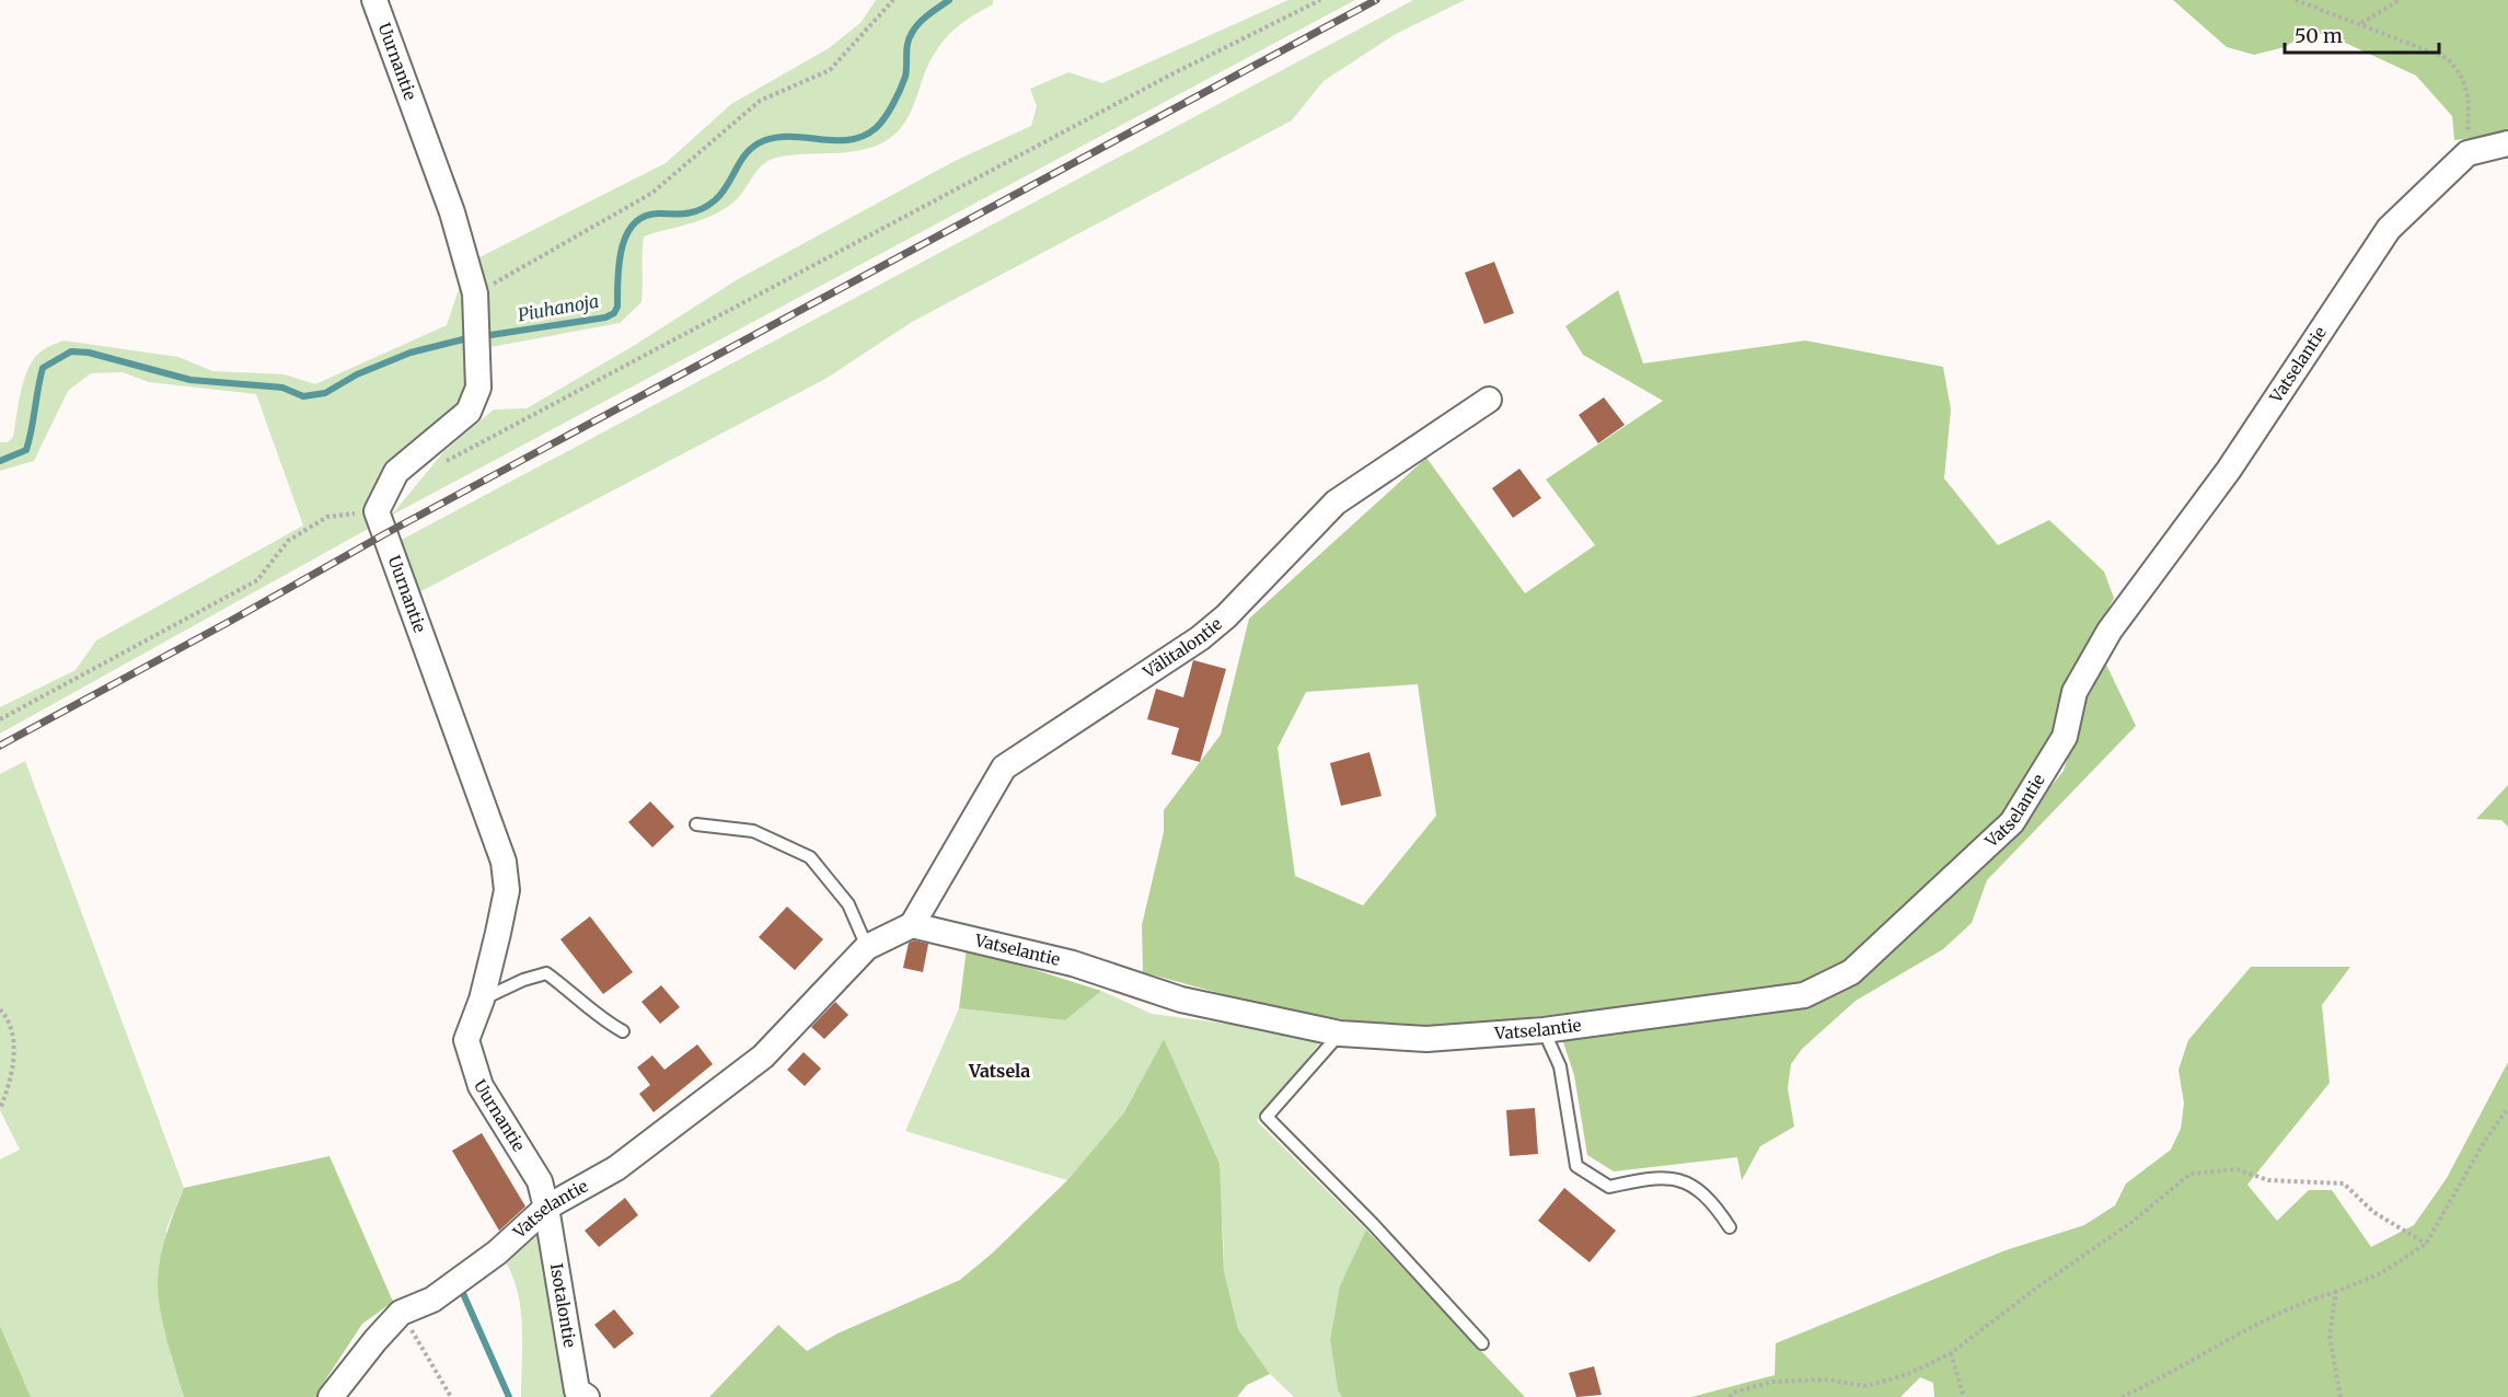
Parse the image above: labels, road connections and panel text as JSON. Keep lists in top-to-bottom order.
{
  "streets": {
    "street": [
      "Uurnantie",
      "Vatselantie",
      "Välitalontie",
      "Isotalontie"
    ]
  },
  "crossings": [
    ["Uurnantie", "Vatselantie"],
    ["Uurnantie", "Isotalontie"],
    ["Vatselantie", "Välitalontie"],
    ["Vatselantie", "Isotalontie"]
  ],
  "districts": ["Vatsela"],
  "water": ["Piuhanoja"],
  "scale_bar": "50 m"
}
